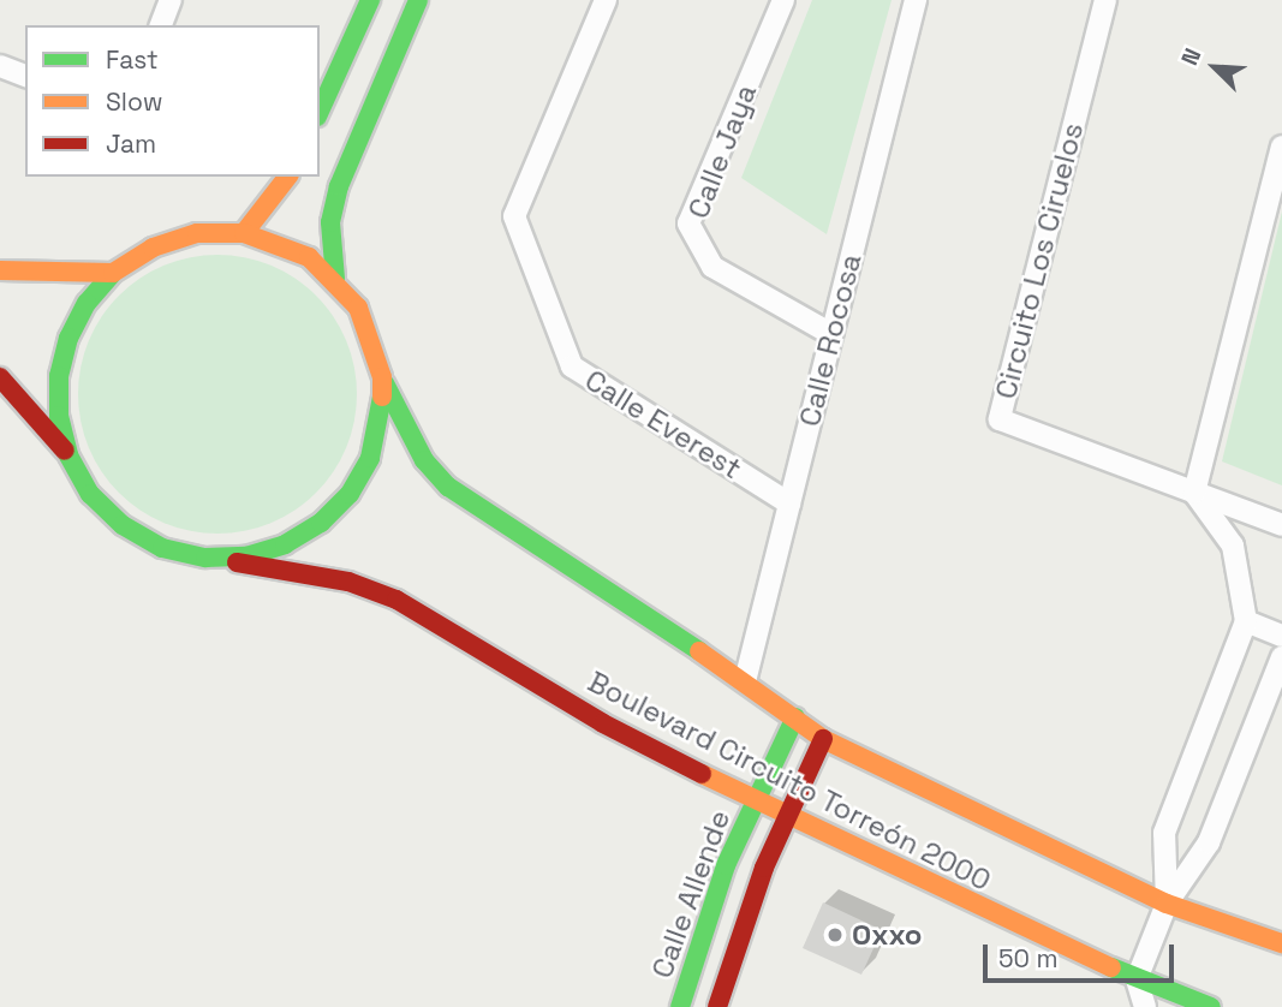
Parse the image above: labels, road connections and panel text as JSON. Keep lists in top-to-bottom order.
{
  "streets": {
    "main road": ["Boulevard Circuito Torreón 2000", "Calle Allende"],
    "street": [
      "Calle Jaya",
      "Circuito Los Ciruelos",
      "Calle Rocosa",
      "Calle Everest"
    ]
  },
  "crossings": [
    ["Calle Jaya", "Calle Rocosa"],
    ["Calle Rocosa", "Calle Everest"],
    ["Calle Rocosa", "Boulevard Circuito Torreón 2000"],
    ["Boulevard Circuito Torreón 2000", "Calle Allende"]
  ],
  "places": ["Oxxo"],
  "legend": ["Fast", "Slow", "Jam"],
  "scale_bar": "50 m",
  "north": "top left"
}
